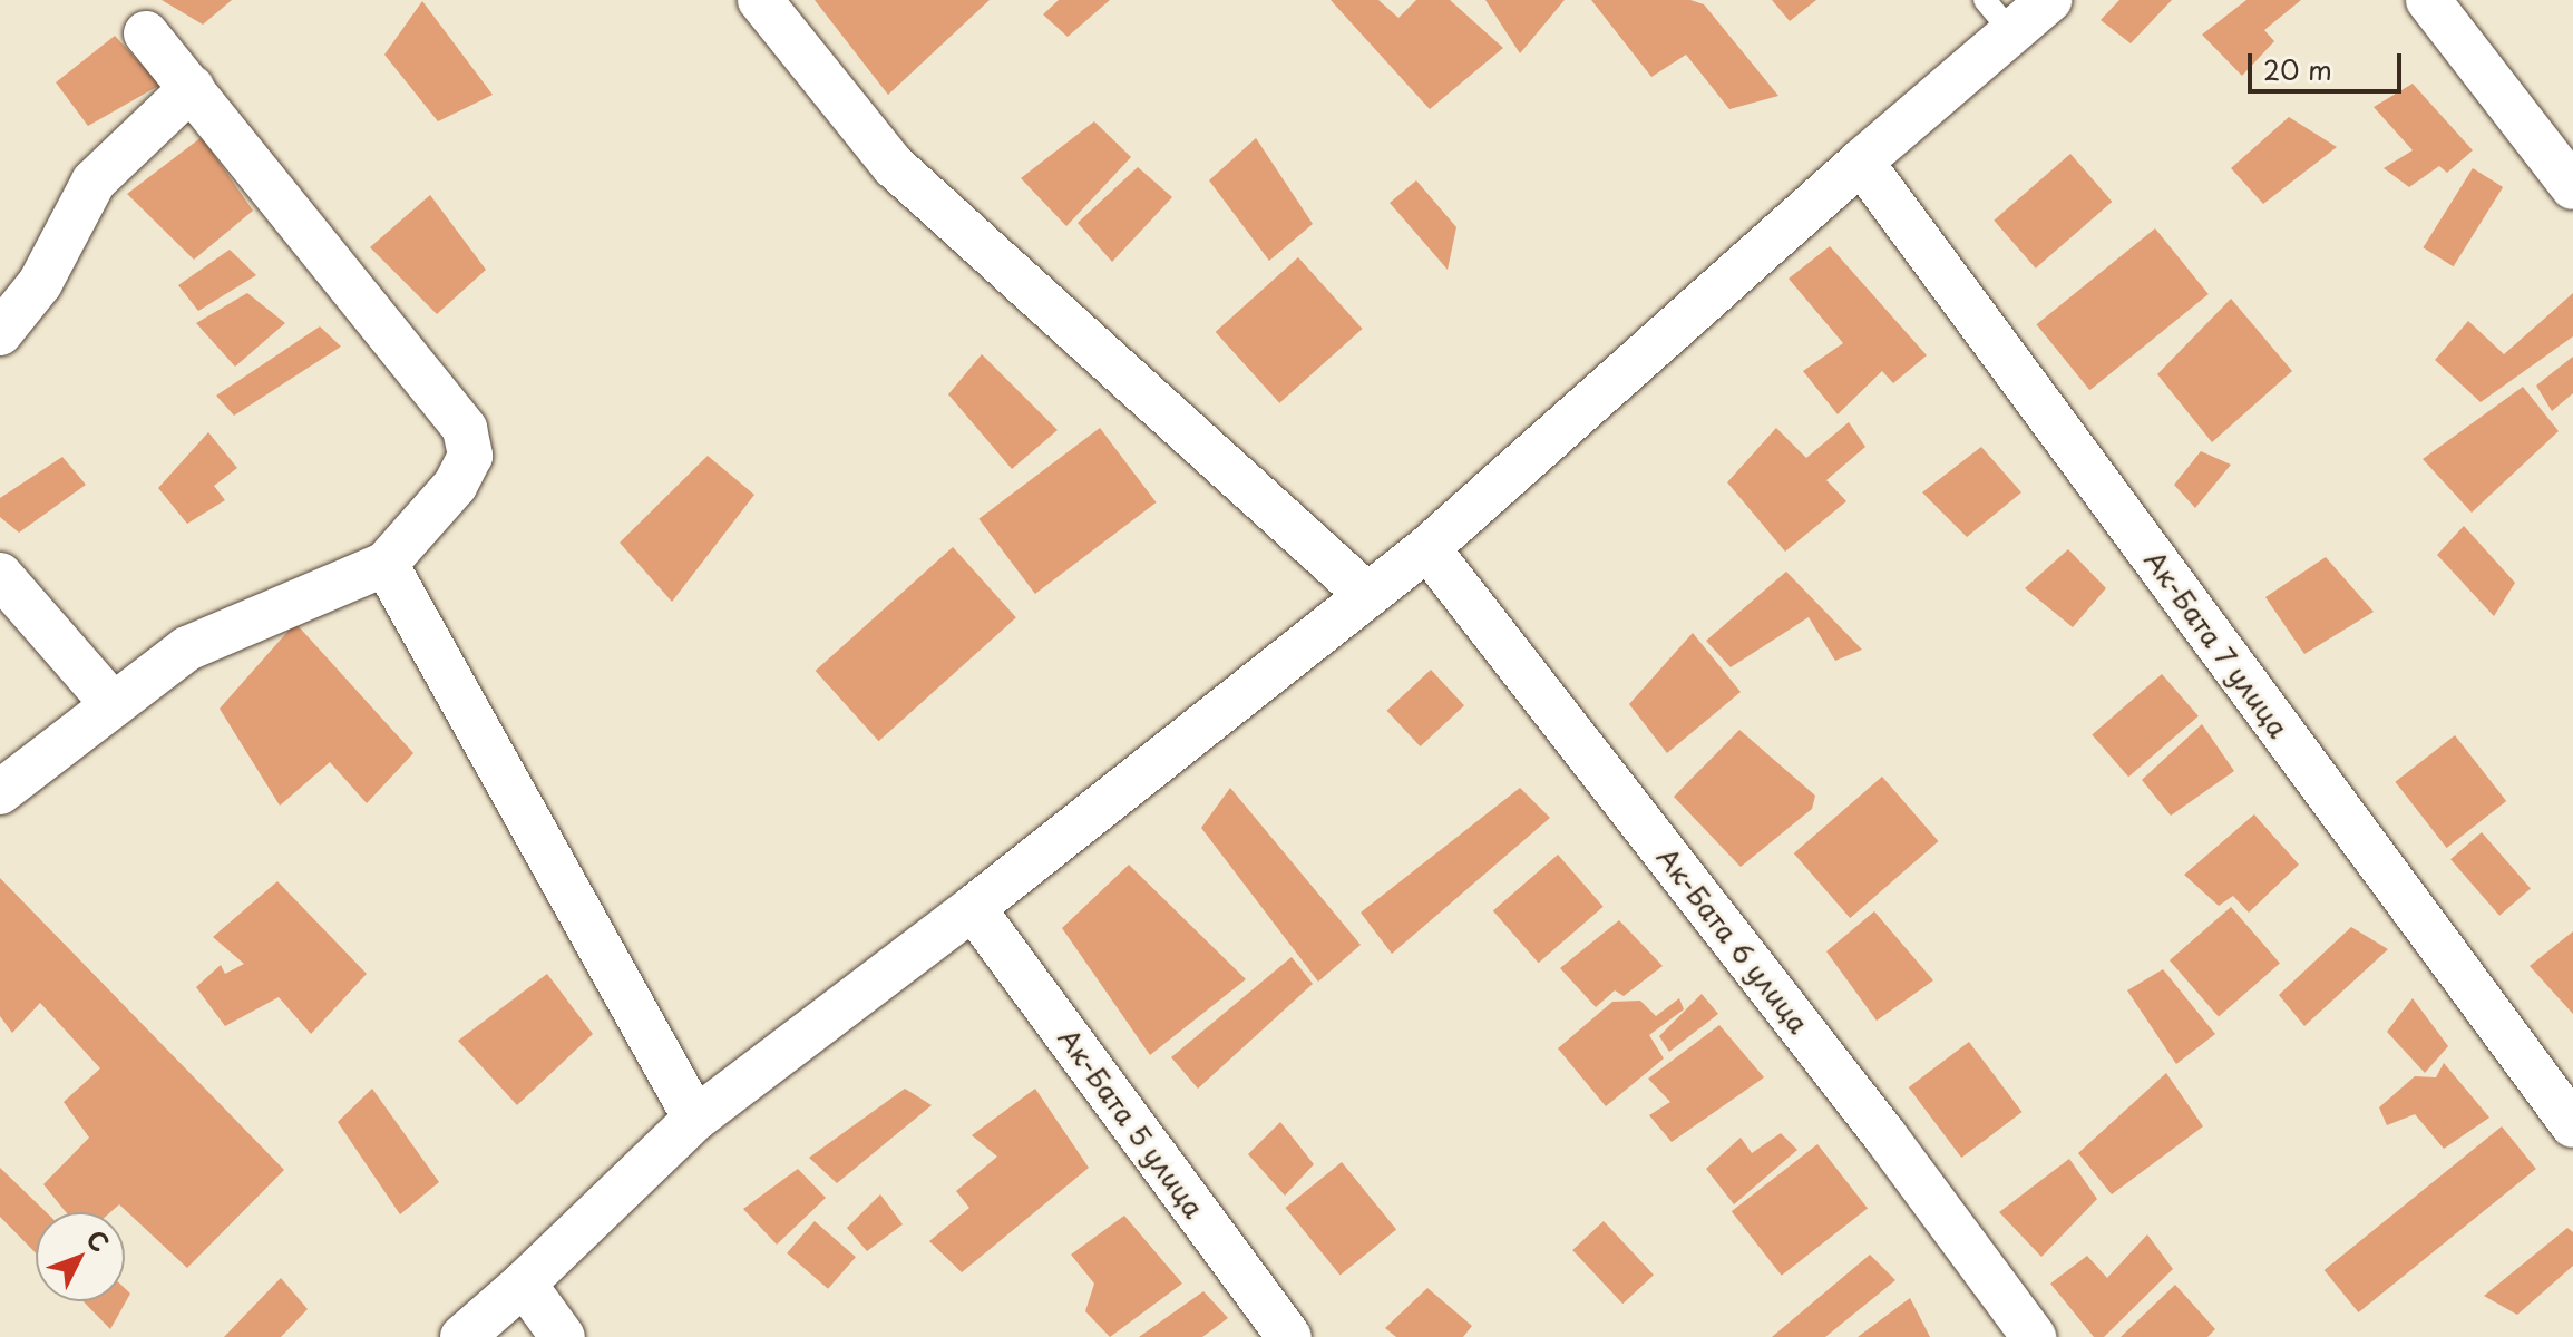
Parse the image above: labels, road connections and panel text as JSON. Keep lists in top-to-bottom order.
{
  "streets": {
    "street": ["Ак-Бата 7 улица", "Ак-Бата 6 улица", "Ак-Бата 5 улица"]
  },
  "scale_bar": "20 m",
  "north": "top right"
}
